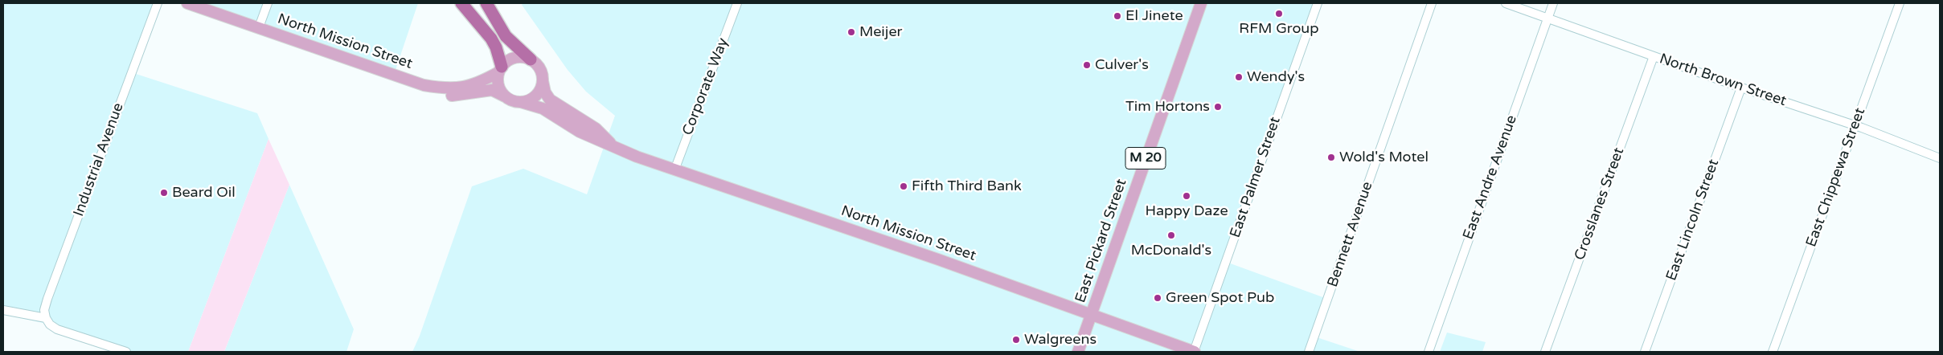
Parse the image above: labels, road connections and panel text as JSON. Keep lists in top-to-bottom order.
{
  "streets": {
    "main road": ["North Mission Street", "M 20", "East Pickard Street"],
    "street": [
      "North Brown Street",
      "Corporate Way",
      "Industrial Avenue",
      "East Palmer Street",
      "East Andre Avenue",
      "East Chippewa Street",
      "Crosslanes Street",
      "East Lincoln Street",
      "Bennett Avenue"
    ]
  },
  "crossings": [
    ["North Mission Street", "Corporate Way"],
    ["North Mission Street", "East Palmer Street"],
    ["North Mission Street", "East Pickard Street"],
    ["North Brown Street", "East Andre Avenue"],
    ["North Brown Street", "East Chippewa Street"],
    ["North Brown Street", "Crosslanes Street"],
    ["North Brown Street", "East Lincoln Street"]
  ],
  "places": [
    "RFM Group",
    "El Jinete",
    "Meijer",
    "Culver's",
    "Wendy's",
    "Tim Hortons",
    "Wold's Motel",
    "Fifth Third Bank",
    "Beard Oil",
    "Happy Daze",
    "McDonald's",
    "Green Spot Pub",
    "Walgreens"
  ]
}
